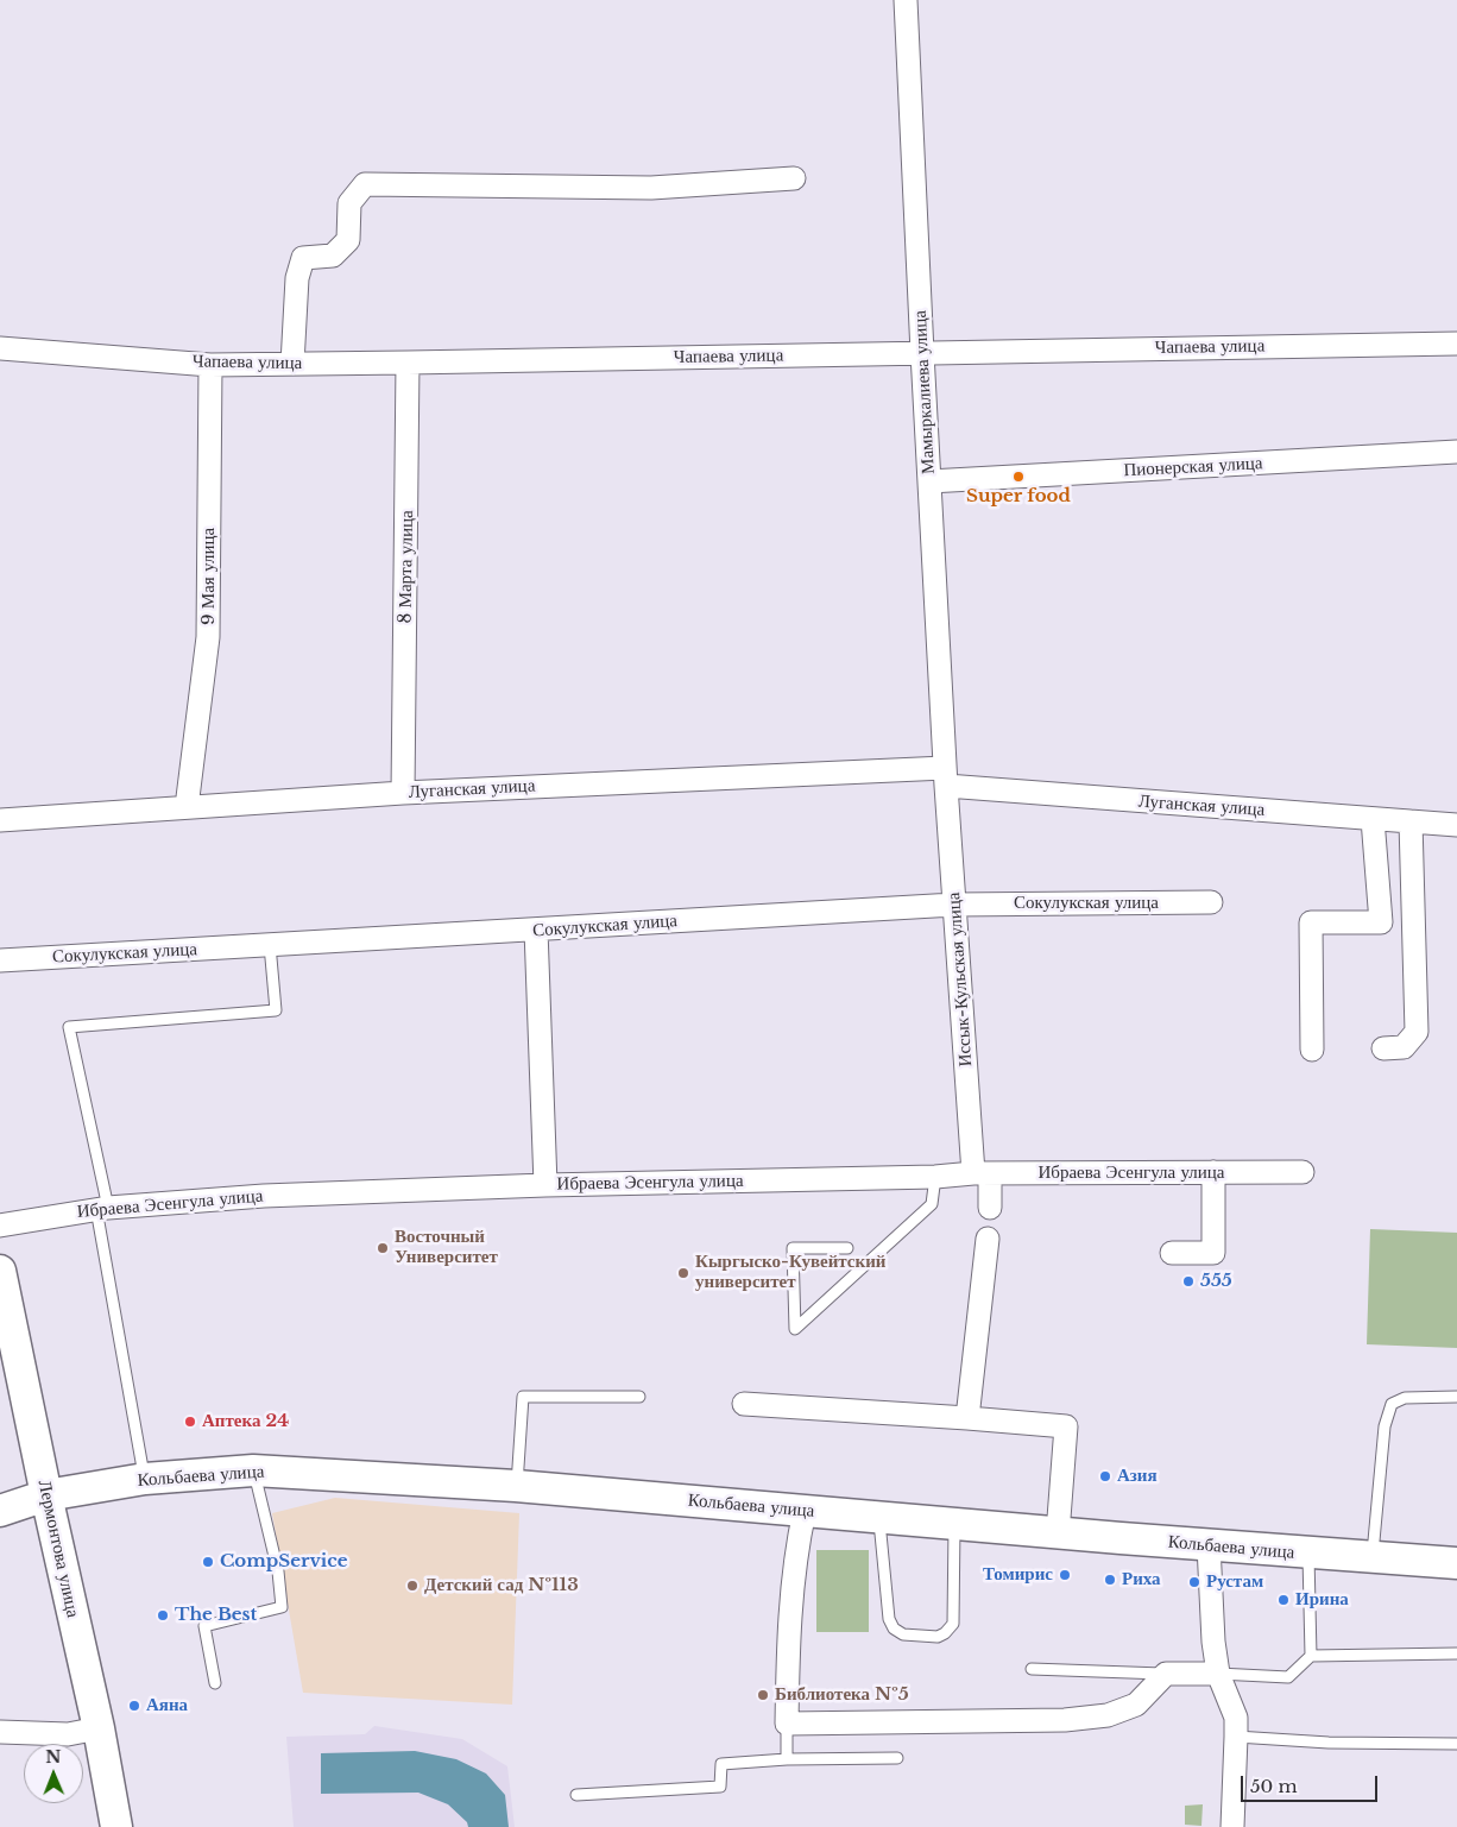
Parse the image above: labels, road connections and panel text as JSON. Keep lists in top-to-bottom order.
{
  "streets": {
    "main road": ["Кольбаева улица", "Лермонтова улица"],
    "street": [
      "Чапаева улица",
      "Мамыркалиева улица",
      "Пионерская улица",
      "8 Марта улица",
      "9 Мая улица",
      "Луганская улица",
      "Сокулукская улица",
      "Иссык-Кульская улица",
      "Ибраева Эсенгула улица"
    ]
  },
  "crossings": [
    ["Чапаева улица", "Мамыркалиева улица"],
    ["Чапаева улица", "8 Марта улица"],
    ["Чапаева улица", "9 Мая улица"],
    ["Мамыркалиева улица", "Пионерская улица"],
    ["Мамыркалиева улица", "Луганская улица"],
    ["Мамыркалиева улица", "Иссык-Кульская улица"],
    ["8 Марта улица", "Луганская улица"],
    ["9 Мая улица", "Луганская улица"],
    ["Луганская улица", "Иссык-Кульская улица"],
    ["Сокулукская улица", "Иссык-Кульская улица"],
    ["Иссык-Кульская улица", "Ибраева Эсенгула улица"],
    ["Кольбаева улица", "Лермонтова улица"]
  ],
  "places": [
    "Super food",
    "Восточный Университет",
    "Кыргыско-Кувейтский университет",
    "555",
    "Аптека 24",
    "Азия",
    "CompService",
    "Томирис",
    "Риха",
    "Рустам",
    "Детский сад №113",
    "Ирина",
    "The Best",
    "Библиотека №5",
    "Аяна"
  ],
  "scale_bar": "50 m",
  "north": "top"
}
